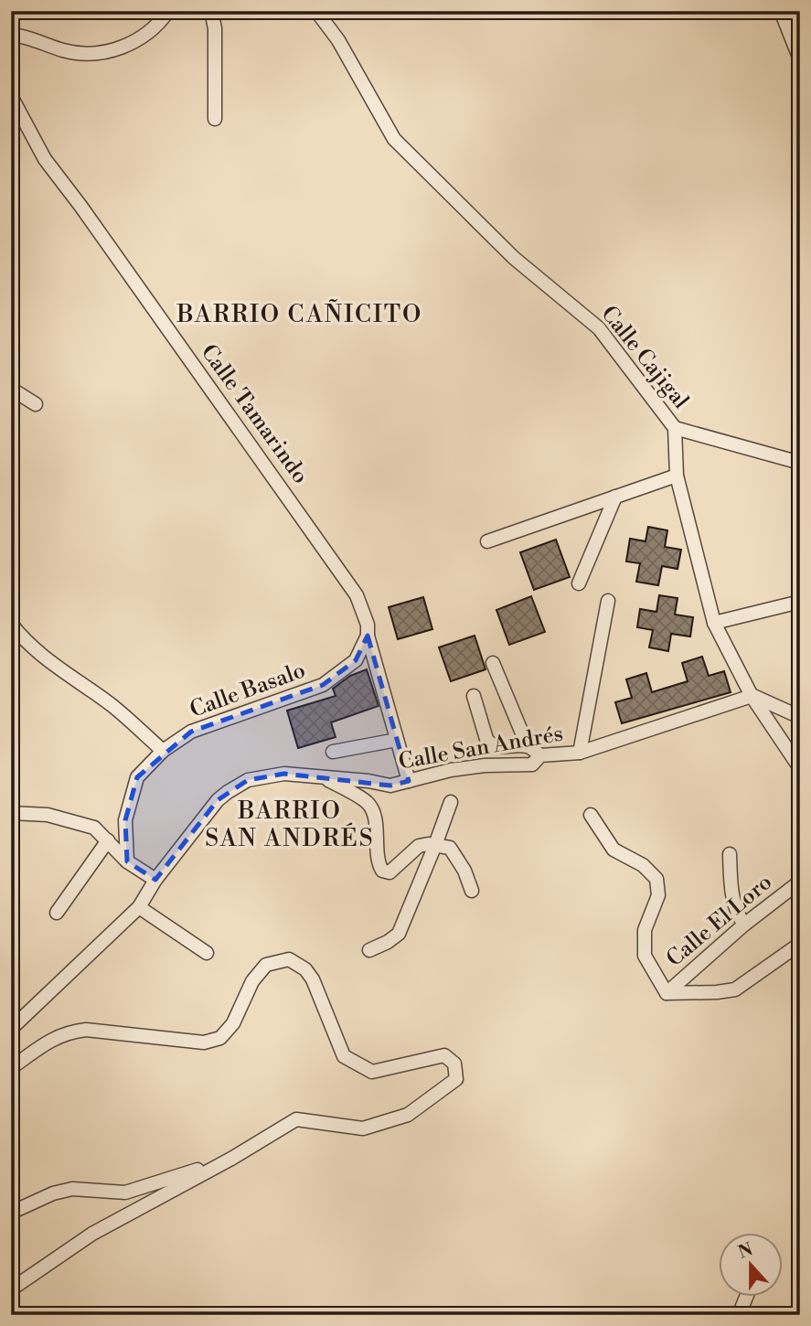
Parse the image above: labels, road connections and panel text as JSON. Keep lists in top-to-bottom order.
{
  "streets": {
    "street": [
      "Calle Cajigal",
      "Calle Tamarindo",
      "Calle Basalo",
      "Calle San Andrés",
      "Calle El Loro"
    ]
  },
  "crossings": [
    ["Calle Cajigal", "Calle San Andrés"],
    ["Calle Tamarindo", "Calle Basalo"],
    ["Calle Tamarindo", "Calle San Andrés"]
  ],
  "districts": ["BARRIO CAÑICITO", "BARRIO SAN ANDRÉS"],
  "north": "top"
}
